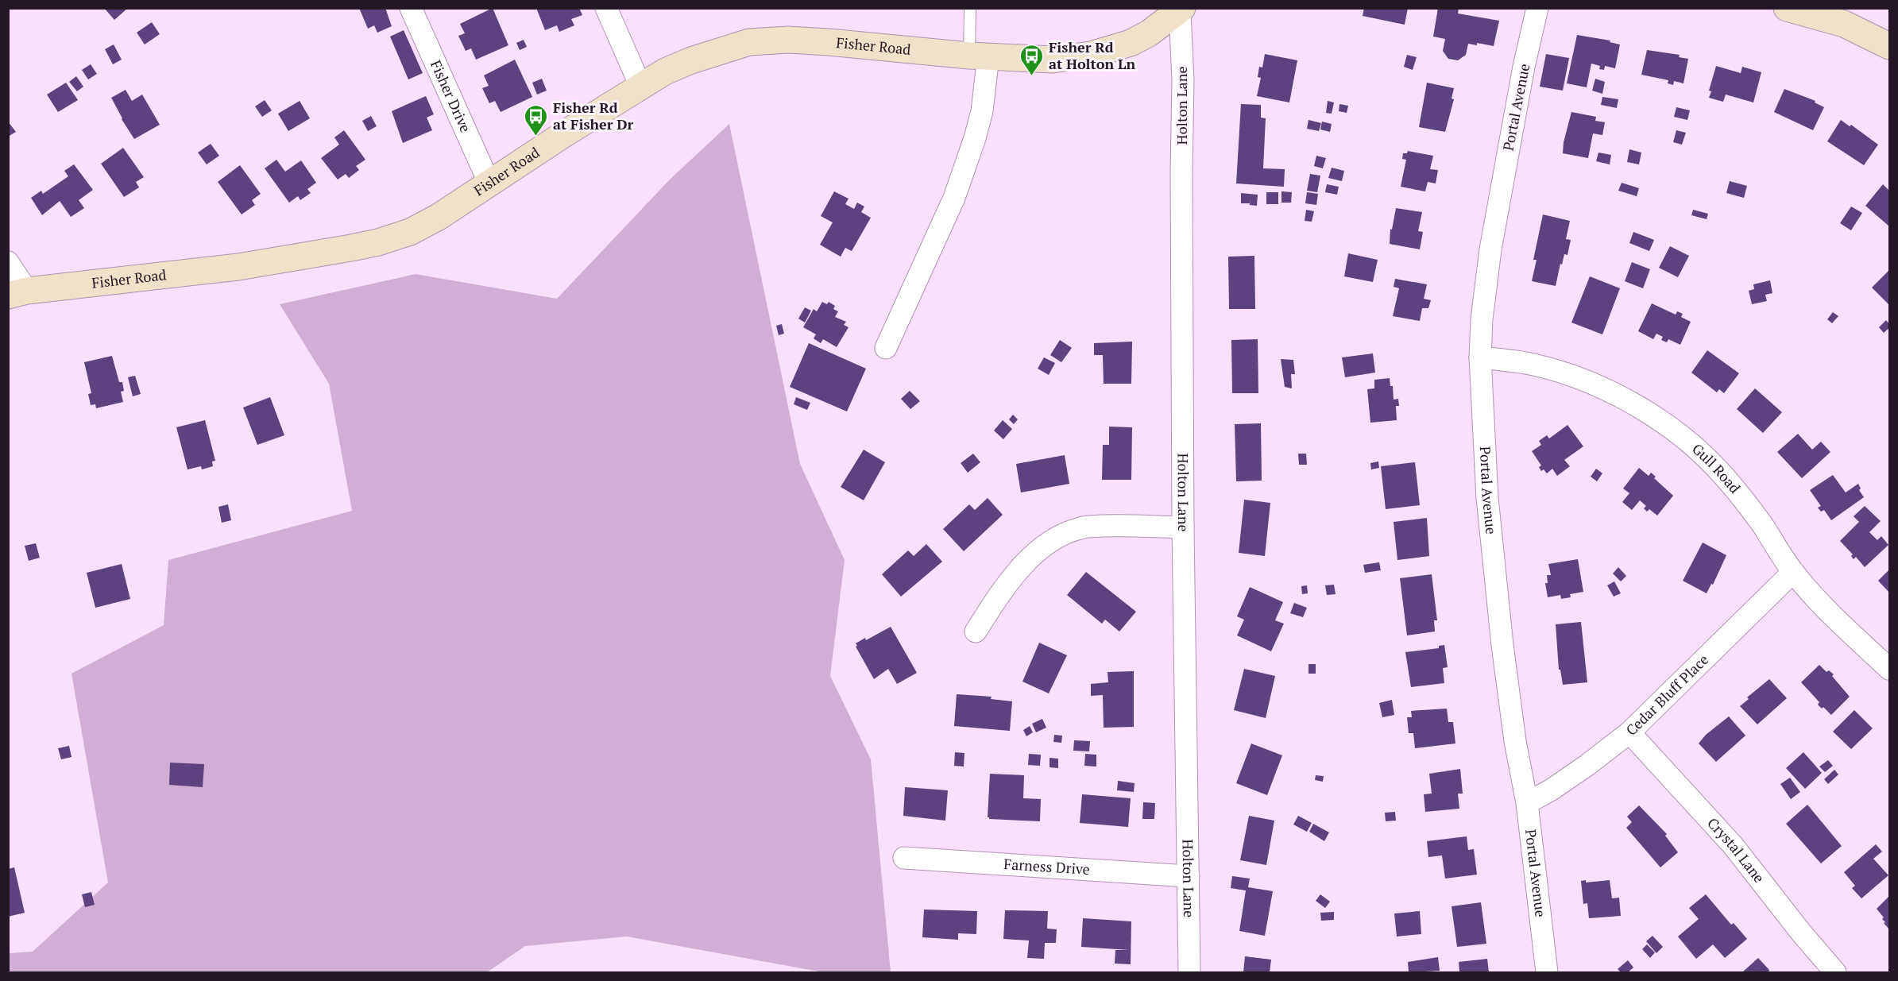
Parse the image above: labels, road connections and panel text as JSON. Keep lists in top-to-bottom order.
{
  "streets": {
    "street": [
      "Fisher Road",
      "Fisher Drive",
      "Holton Lane",
      "Portal Avenue",
      "Gull Road",
      "Cedar Bluff Place",
      "Crystal Lane",
      "Farness Drive"
    ]
  },
  "crossings": [
    ["Fisher Road", "Fisher Drive"],
    ["Fisher Road", "Holton Lane"],
    ["Holton Lane", "Farness Drive"],
    ["Portal Avenue", "Gull Road"],
    ["Portal Avenue", "Cedar Bluff Place"],
    ["Gull Road", "Cedar Bluff Place"],
    ["Cedar Bluff Place", "Crystal Lane"]
  ],
  "places": {
    "bus stop": ["Fisher Rd at Holton Ln", "Fisher Rd at Fisher Dr"]
  }
}
